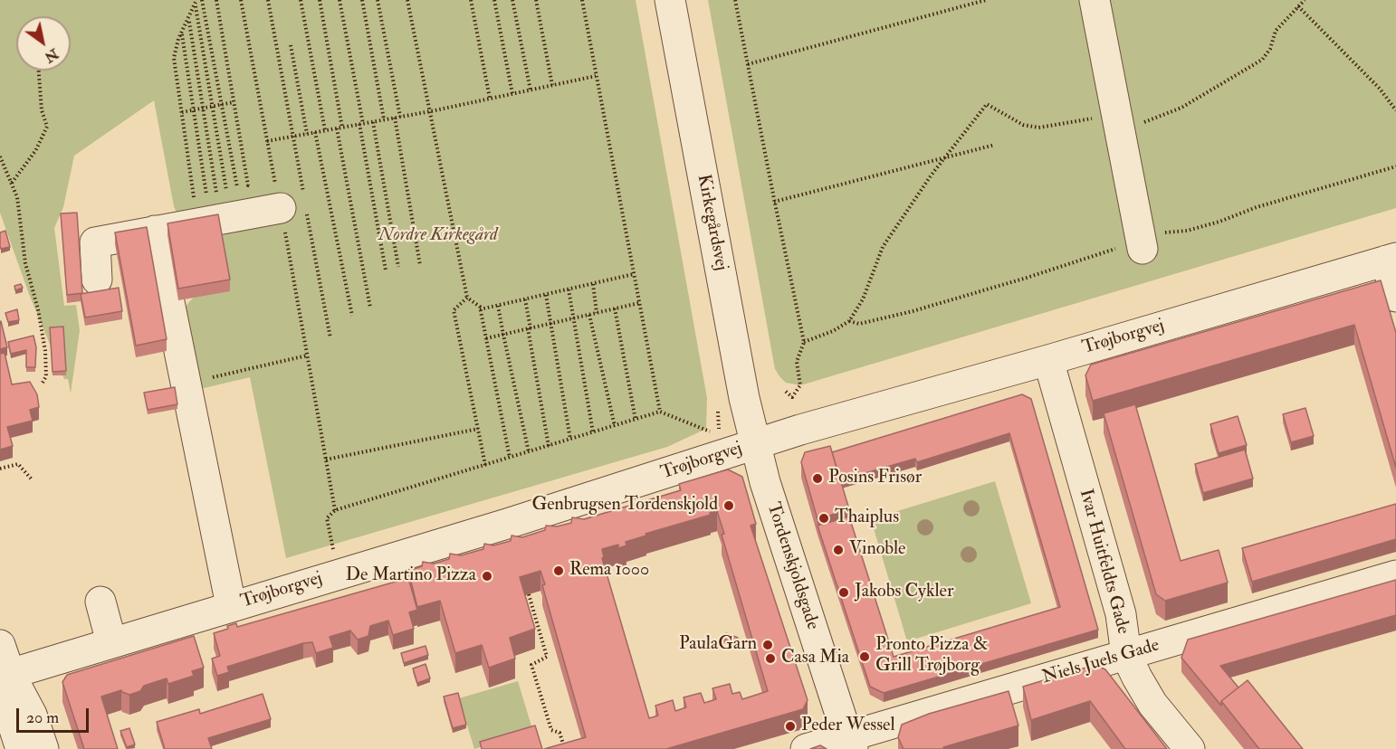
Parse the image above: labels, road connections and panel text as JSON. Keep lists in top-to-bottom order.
{
  "streets": {
    "street": [
      "Kirkegårdsvej",
      "Trøjborgvej",
      "Ivar Huitfeldts Gade",
      "Tordenskjoldsgade",
      "Niels Juels Gade"
    ]
  },
  "crossings": [
    ["Kirkegårdsvej", "Trøjborgvej"],
    ["Kirkegårdsvej", "Tordenskjoldsgade"],
    ["Trøjborgvej", "Ivar Huitfeldts Gade"],
    ["Trøjborgvej", "Tordenskjoldsgade"],
    ["Ivar Huitfeldts Gade", "Niels Juels Gade"],
    ["Tordenskjoldsgade", "Niels Juels Gade"]
  ],
  "parks": ["Nordre Kirkegård"],
  "places": [
    "Posins Frisør",
    "Genbrugsen Tordenskjold",
    "Thaiplus",
    "Vinoble",
    "Rema 1000",
    "De Martino Pizza",
    "Jakobs Cykler",
    "PaulaGarn",
    "Pronto Pizza & Grill Trøjborg",
    "Casa Mia",
    "Peder Wessel"
  ],
  "scale_bar": "20 m",
  "north": "bottom right"
}
